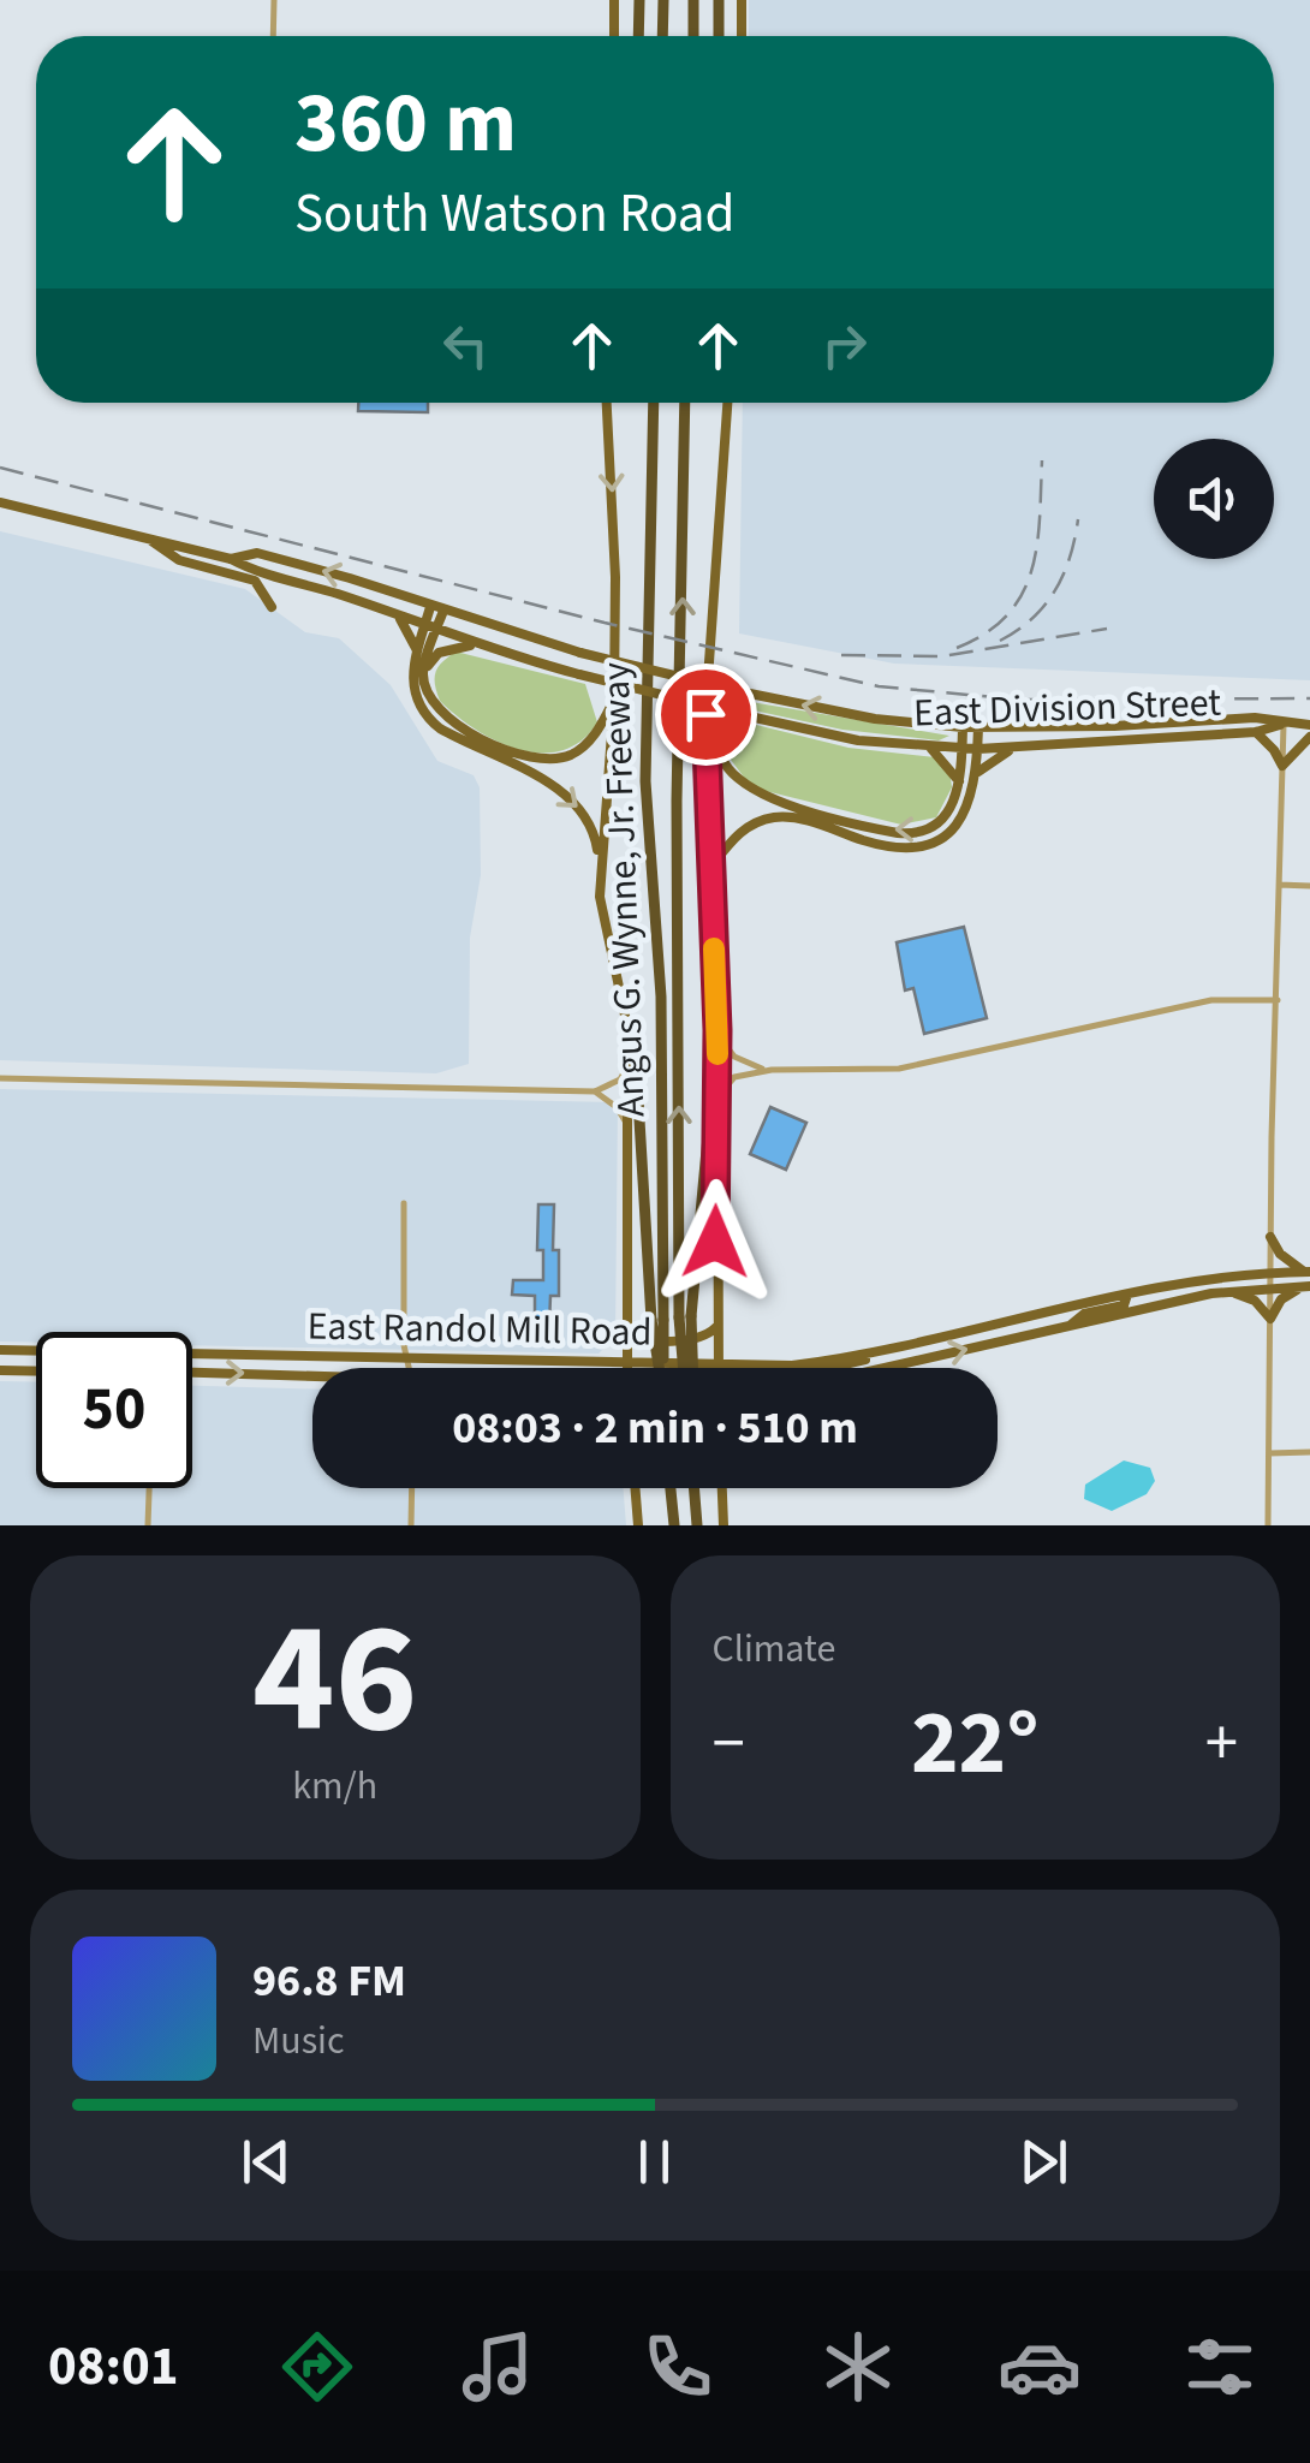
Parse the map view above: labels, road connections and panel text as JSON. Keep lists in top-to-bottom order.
{
  "streets": {
    "highway": ["Angus G. Wynne, Jr. Freeway"],
    "main road": ["East Division Street", "East Randol Mill Road"]
  },
  "page": {
    "turn": ["360 m", "South Watson Road"],
    "limit": "50",
    "trip": "08:03 · 2 min · 510 m",
    "tile": [
      ["46", "km/h"],
      "Climate"
    ],
    "heat": ["−", "22°", "+"],
    "song": ["96.8 FM", "Music"],
    "tabs": "08:01"
  }
}
